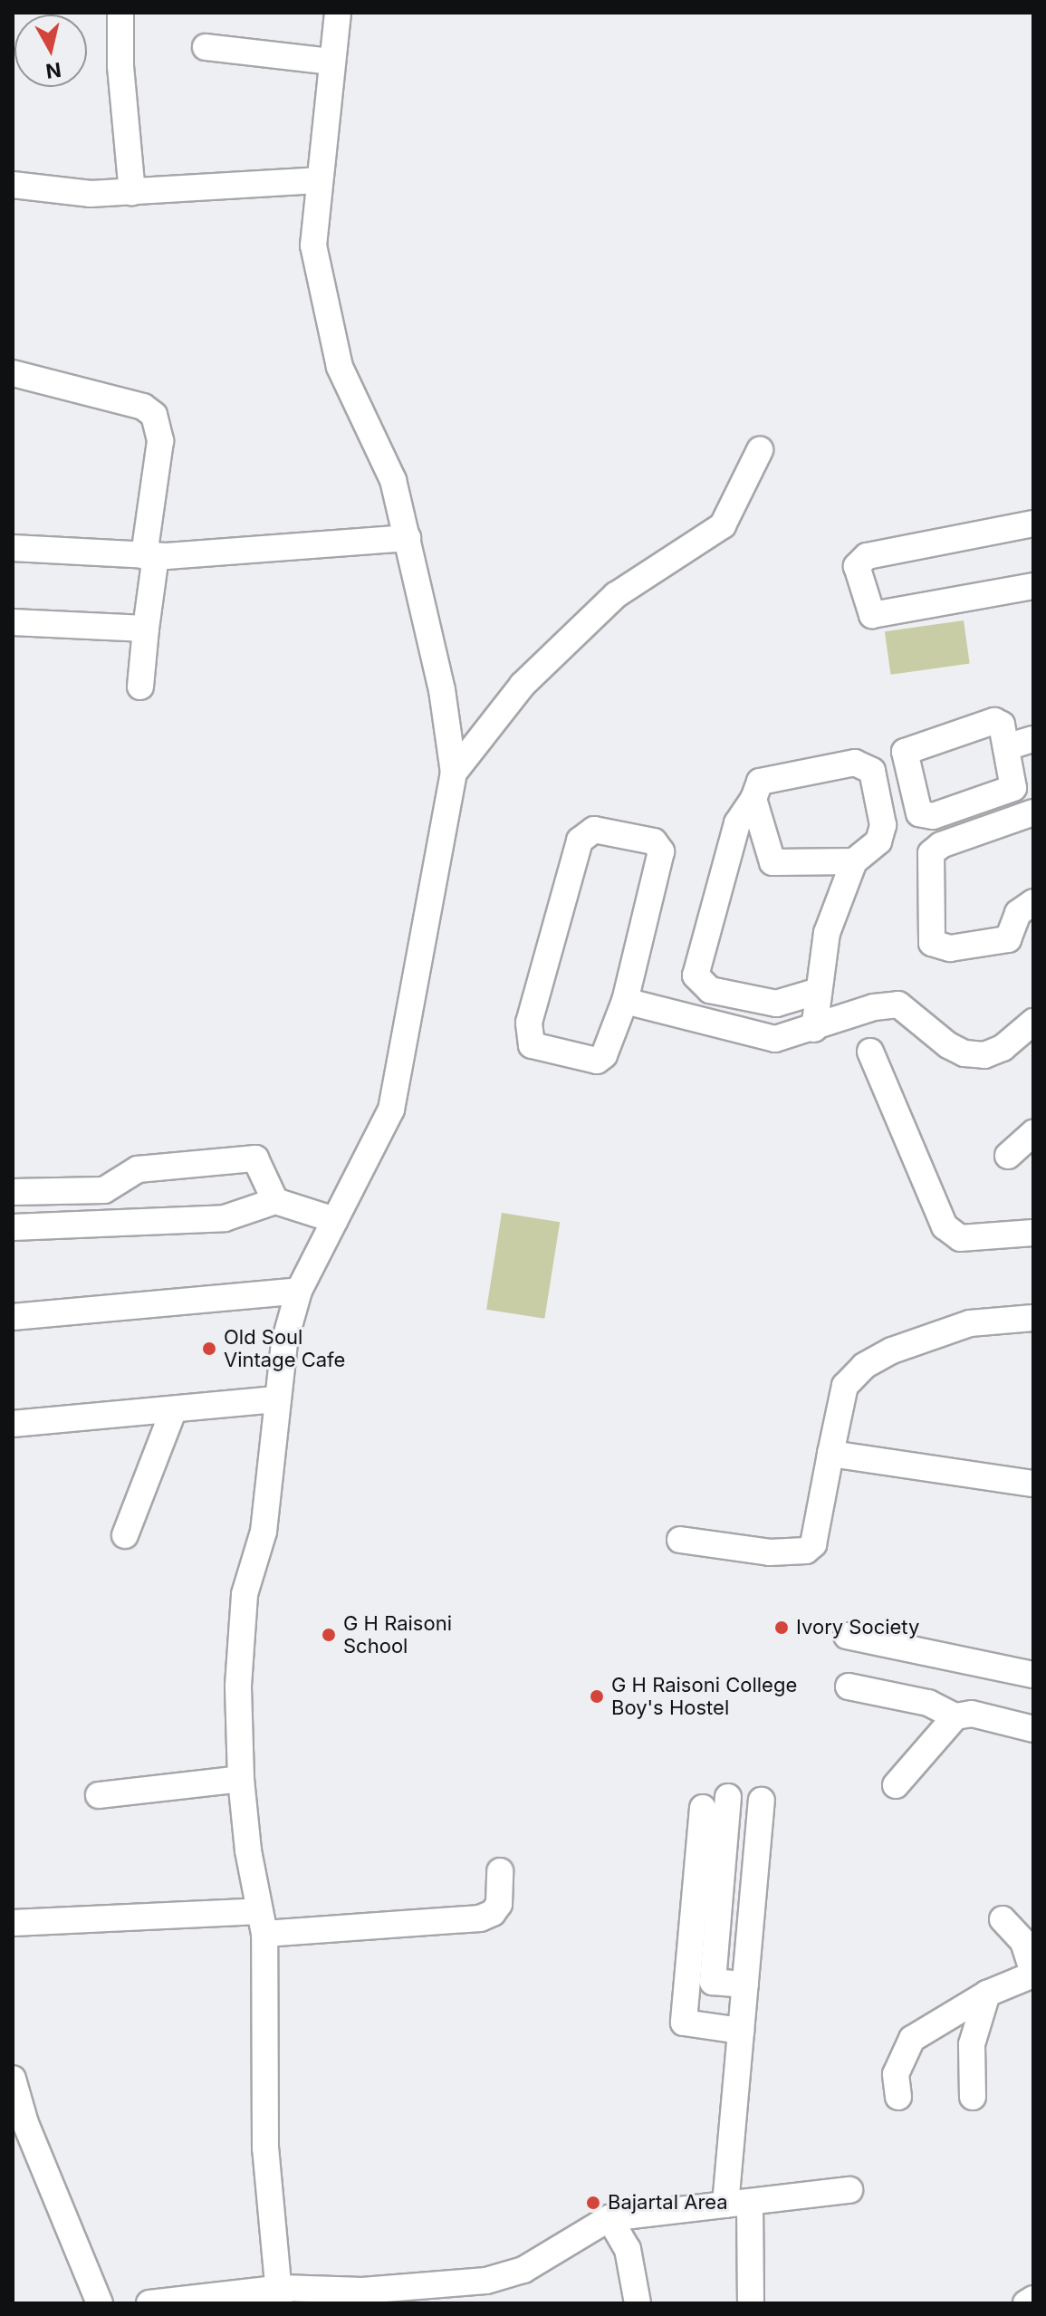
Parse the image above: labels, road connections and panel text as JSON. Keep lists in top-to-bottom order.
{
  "places": [
    "Old Soul Vintage Cafe",
    "Ivory Society",
    "G H Raisoni School",
    "G H Raisoni College Boy's Hostel",
    "Bajartal Area"
  ],
  "north": "bottom"
}
